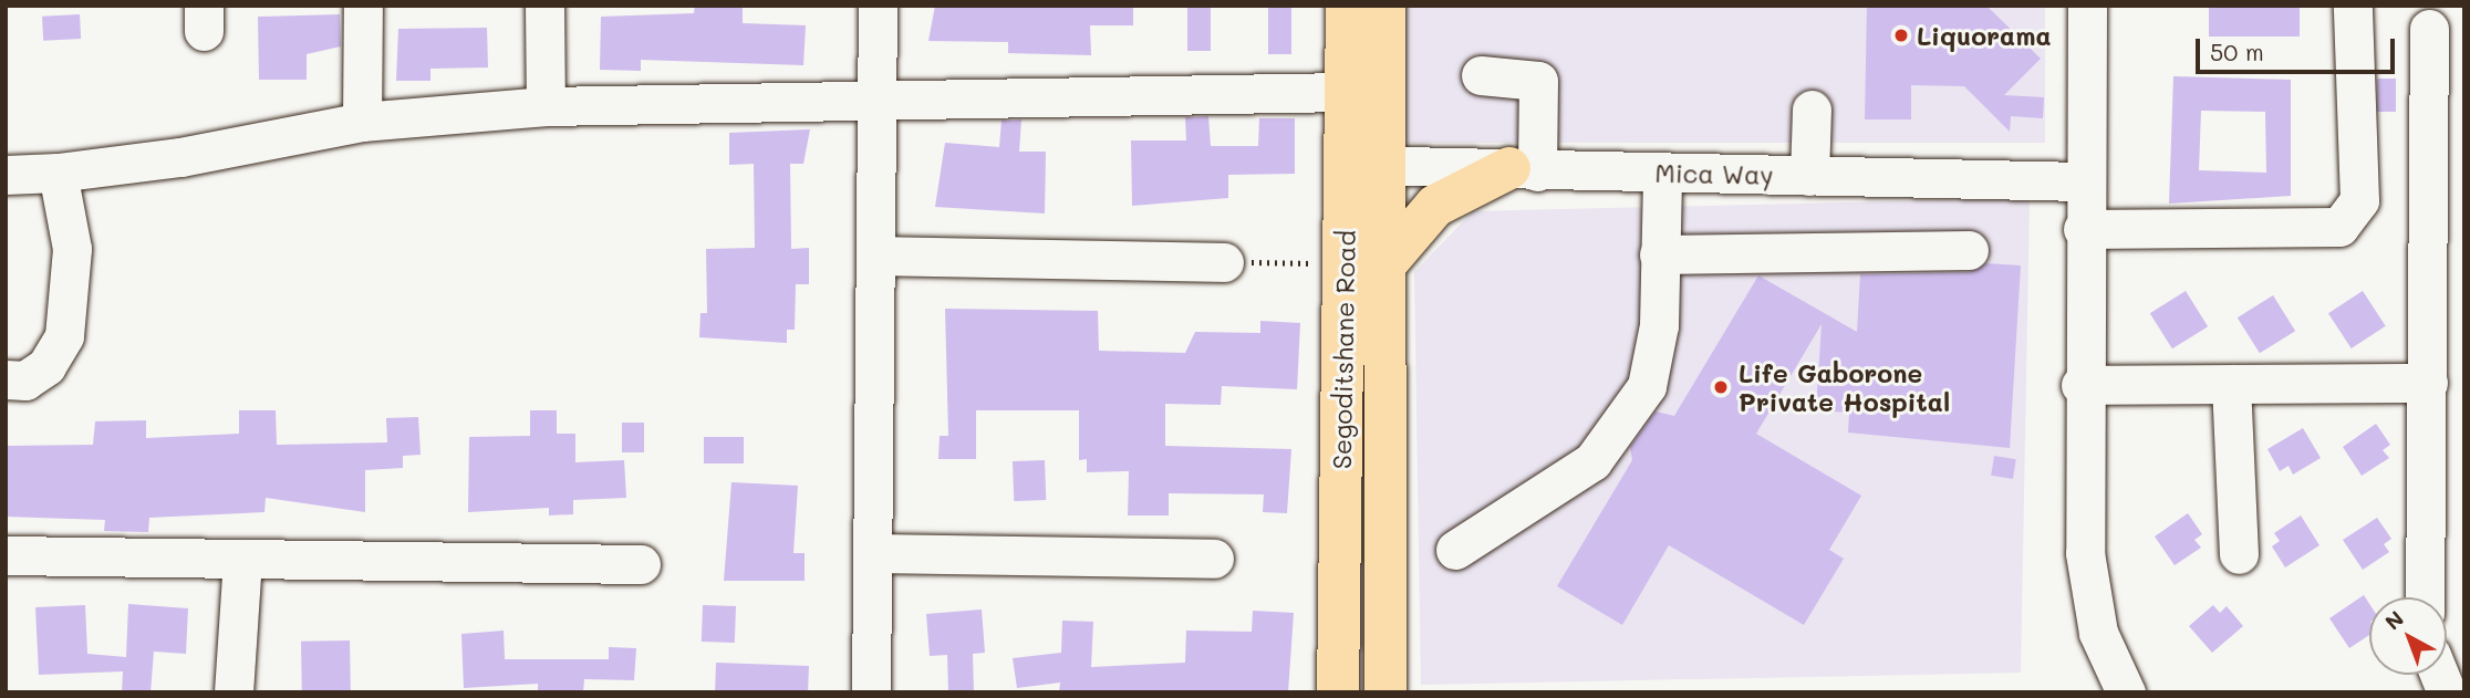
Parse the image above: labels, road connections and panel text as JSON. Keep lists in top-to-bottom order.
{
  "streets": {
    "main road": ["Segoditshane Road"],
    "street": ["Mica Way"]
  },
  "crossings": [
    ["Mica Way", "Segoditshane Road"]
  ],
  "places": ["Liquorama", "Life Gaborone Private Hospital"],
  "scale_bar": "50 m",
  "north": "top left"
}
